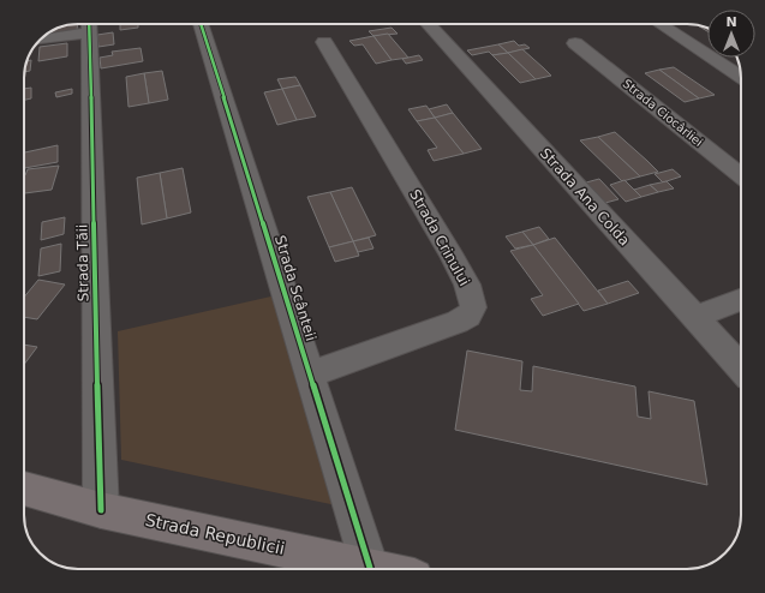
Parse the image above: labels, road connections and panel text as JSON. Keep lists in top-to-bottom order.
{
  "streets": {
    "main road": ["Strada Republicii"],
    "street": [
      "Strada Ciocârliei",
      "Strada Ana Colda",
      "Strada Crinului",
      "Strada Tăii",
      "Strada Scânteii"
    ]
  },
  "crossings": [
    ["Strada Crinului", "Strada Scânteii"],
    ["Strada Tăii", "Strada Republicii"],
    ["Strada Scânteii", "Strada Republicii"]
  ],
  "north": "top"
}
